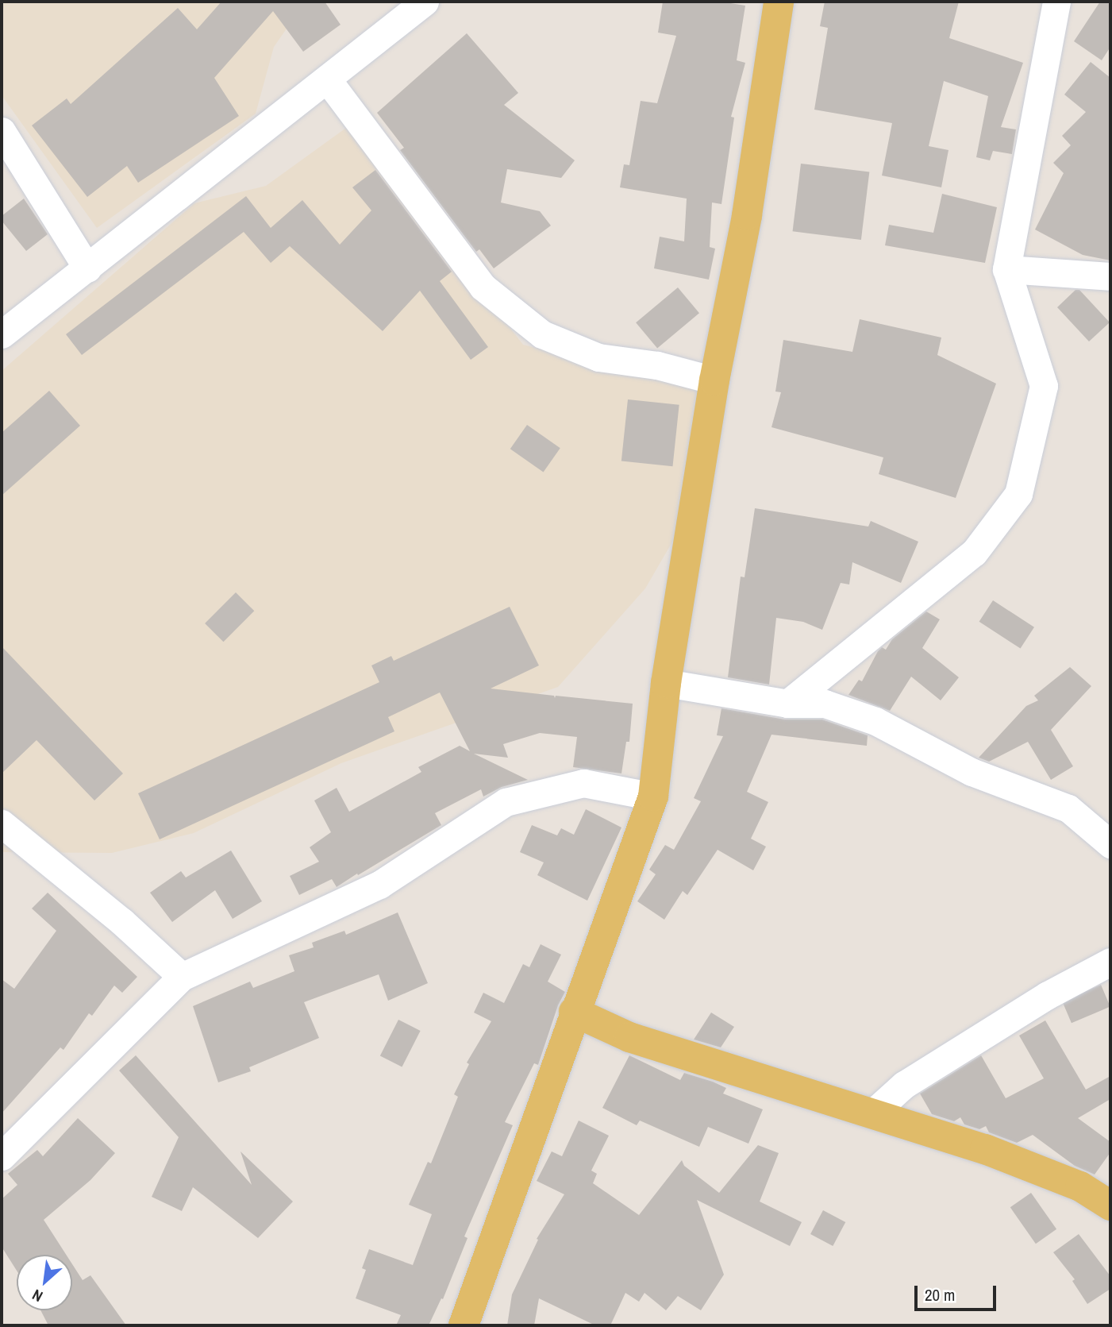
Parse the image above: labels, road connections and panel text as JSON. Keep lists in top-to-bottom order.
{
  "scale_bar": "20 m",
  "north": "bottom left"
}
